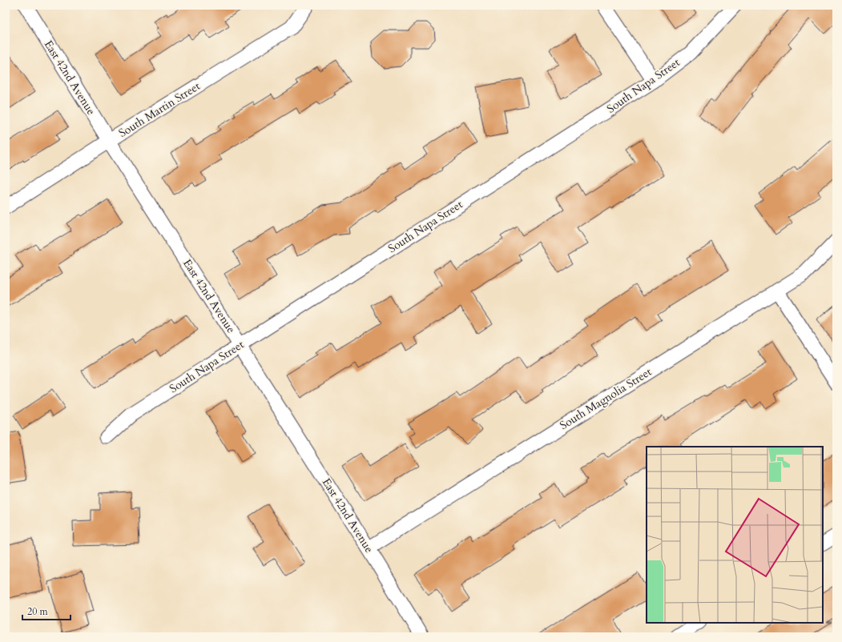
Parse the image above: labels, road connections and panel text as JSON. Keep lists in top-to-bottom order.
{
  "streets": {
    "street": [
      "East 42nd Avenue",
      "South Napa Street",
      "South Martin Street",
      "South Magnolia Street"
    ]
  },
  "crossings": [
    ["East 42nd Avenue", "South Napa Street"],
    ["East 42nd Avenue", "South Martin Street"],
    ["East 42nd Avenue", "South Magnolia Street"]
  ],
  "scale_bar": "20 m"
}
